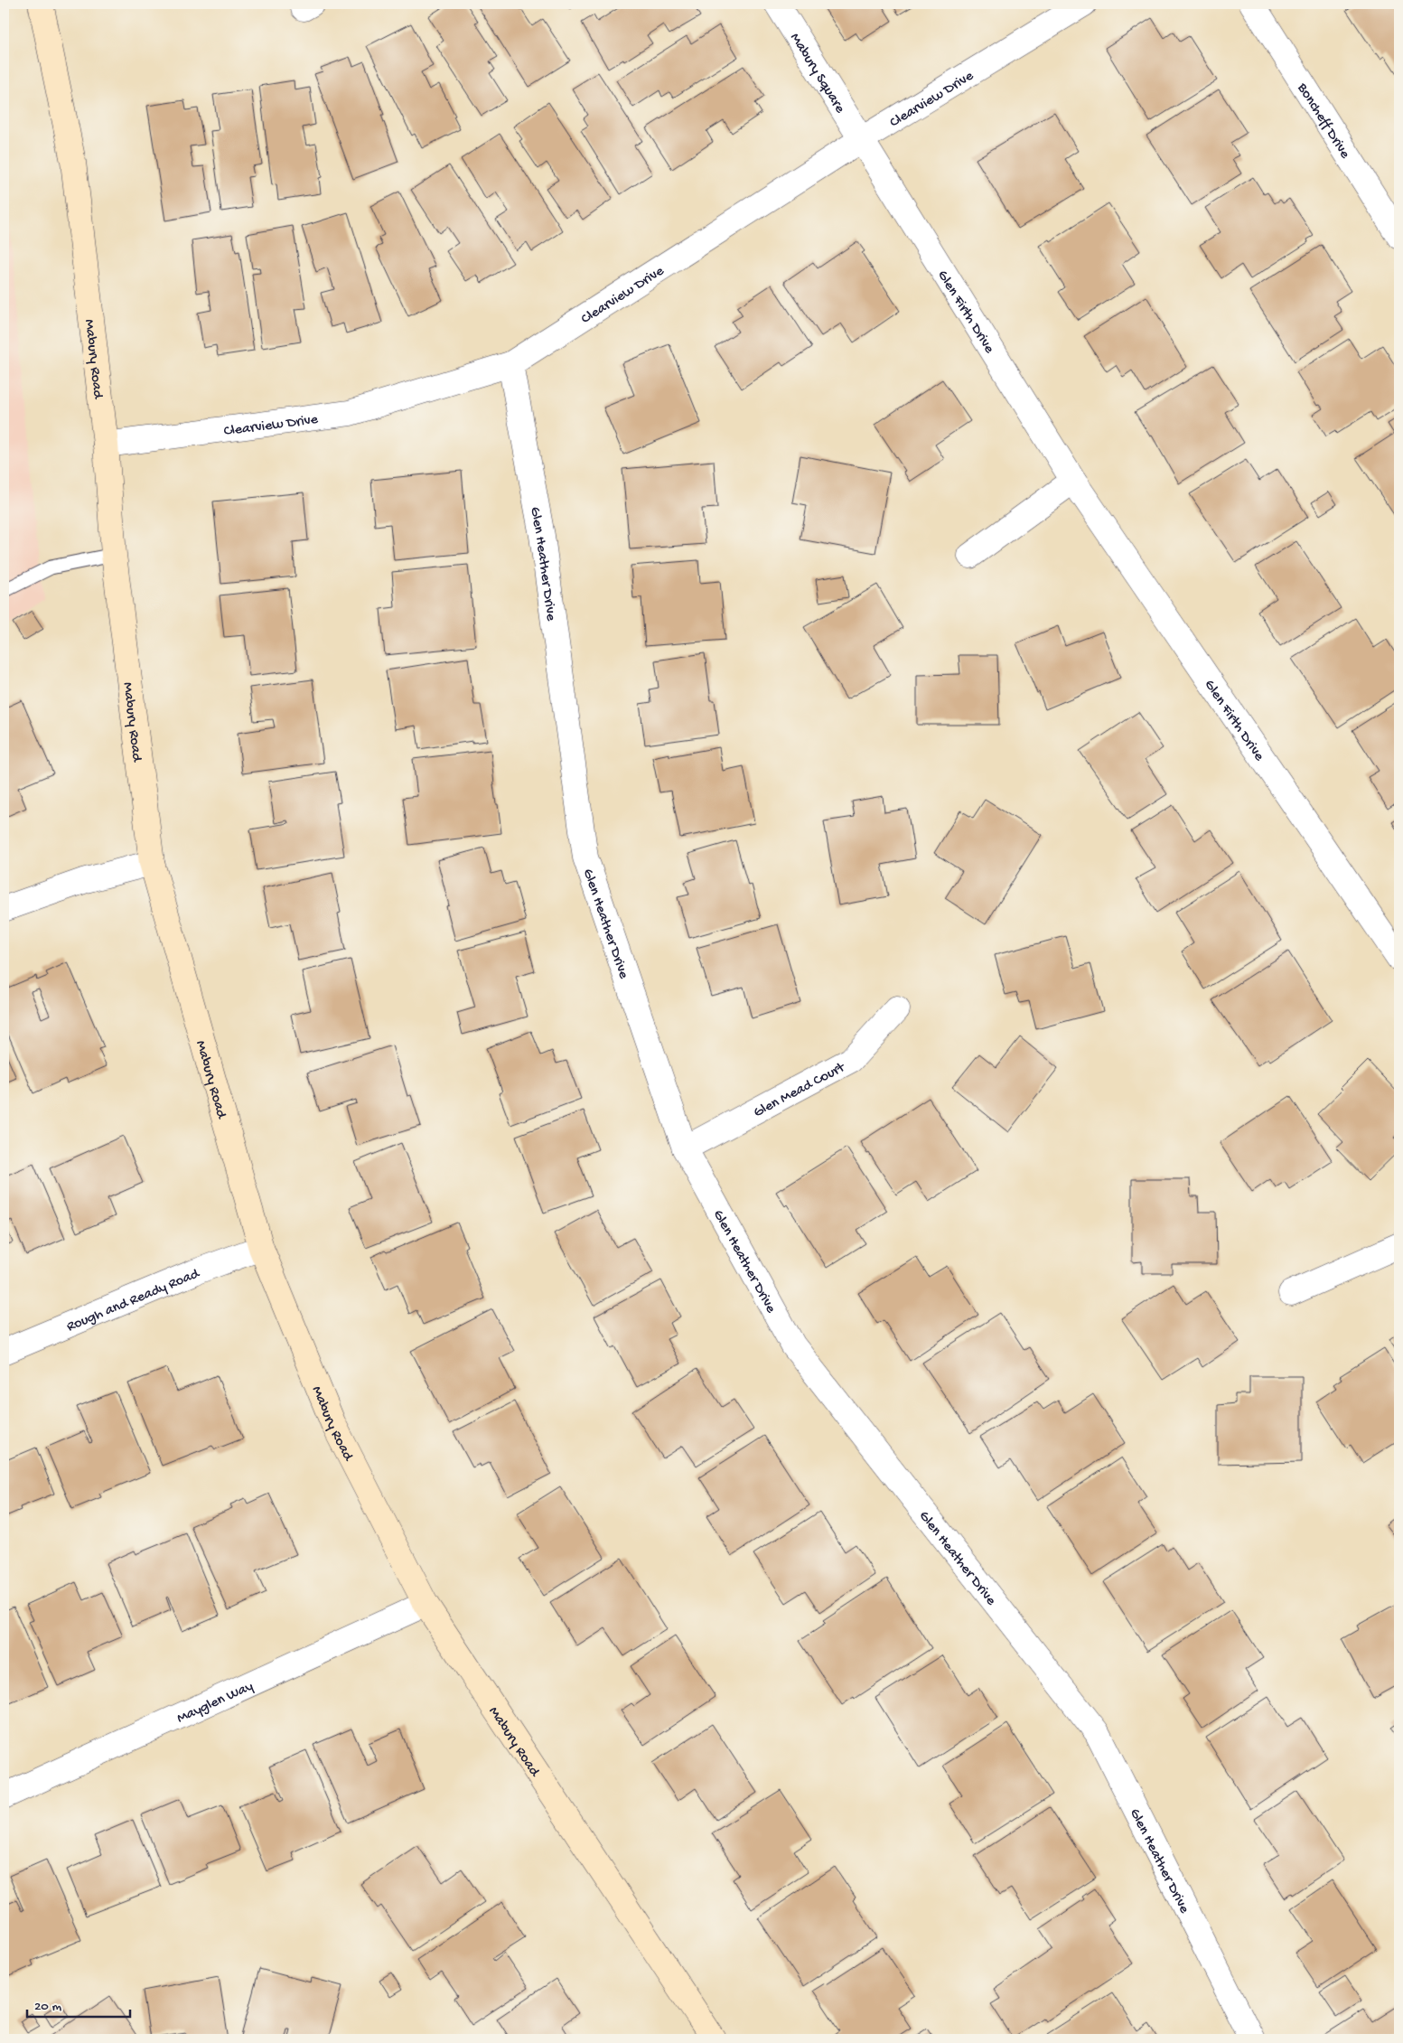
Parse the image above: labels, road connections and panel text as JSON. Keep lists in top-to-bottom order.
{
  "streets": {
    "main road": ["Mabury Road"],
    "street": [
      "Mabury Square",
      "Clearview Drive",
      "Boncheff Drive",
      "Glen Firth Drive",
      "Glen Heather Drive",
      "Glen Mead Court",
      "Rough and Ready Road",
      "Mayglen Way"
    ]
  },
  "crossings": [
    ["Mabury Square", "Clearview Drive"],
    ["Mabury Square", "Glen Firth Drive"],
    ["Clearview Drive", "Glen Firth Drive"],
    ["Clearview Drive", "Mabury Road"],
    ["Clearview Drive", "Glen Heather Drive"],
    ["Mabury Road", "Rough and Ready Road"],
    ["Mabury Road", "Mayglen Way"],
    ["Glen Heather Drive", "Glen Mead Court"]
  ],
  "scale_bar": "20 m"
}
